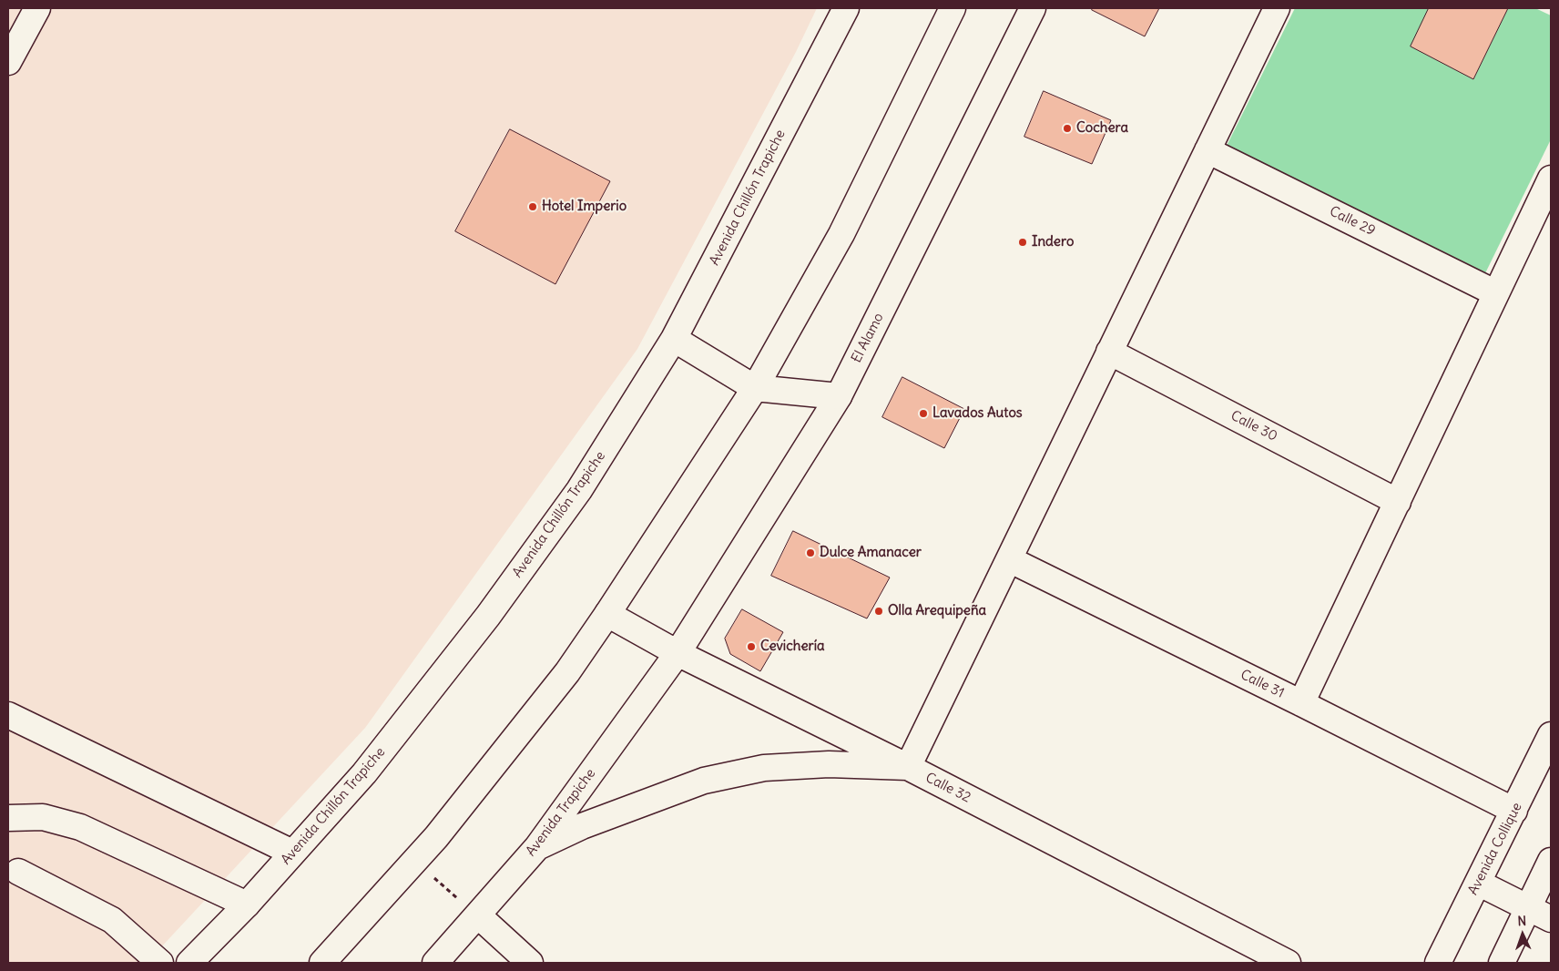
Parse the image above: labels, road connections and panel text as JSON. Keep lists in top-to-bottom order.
{
  "streets": {
    "street": [
      "Avenida Chillón Trapiche",
      "Calle 29",
      "El Alamo",
      "Calle 30",
      "Calle 31",
      "Calle 32",
      "Avenida Trapiche",
      "Avenida Collique"
    ]
  },
  "crossings": [
    ["El Alamo", "Calle 32"],
    ["El Alamo", "Avenida Trapiche"],
    ["Calle 31", "Avenida Collique"],
    ["Calle 32", "Avenida Trapiche"]
  ],
  "places": [
    "Cochera",
    "Hotel Imperio",
    "Indero",
    "Lavados Autos",
    "Dulce Amanacer",
    "Olla Arequipeña",
    "Cevichería"
  ],
  "north": "top"
}
